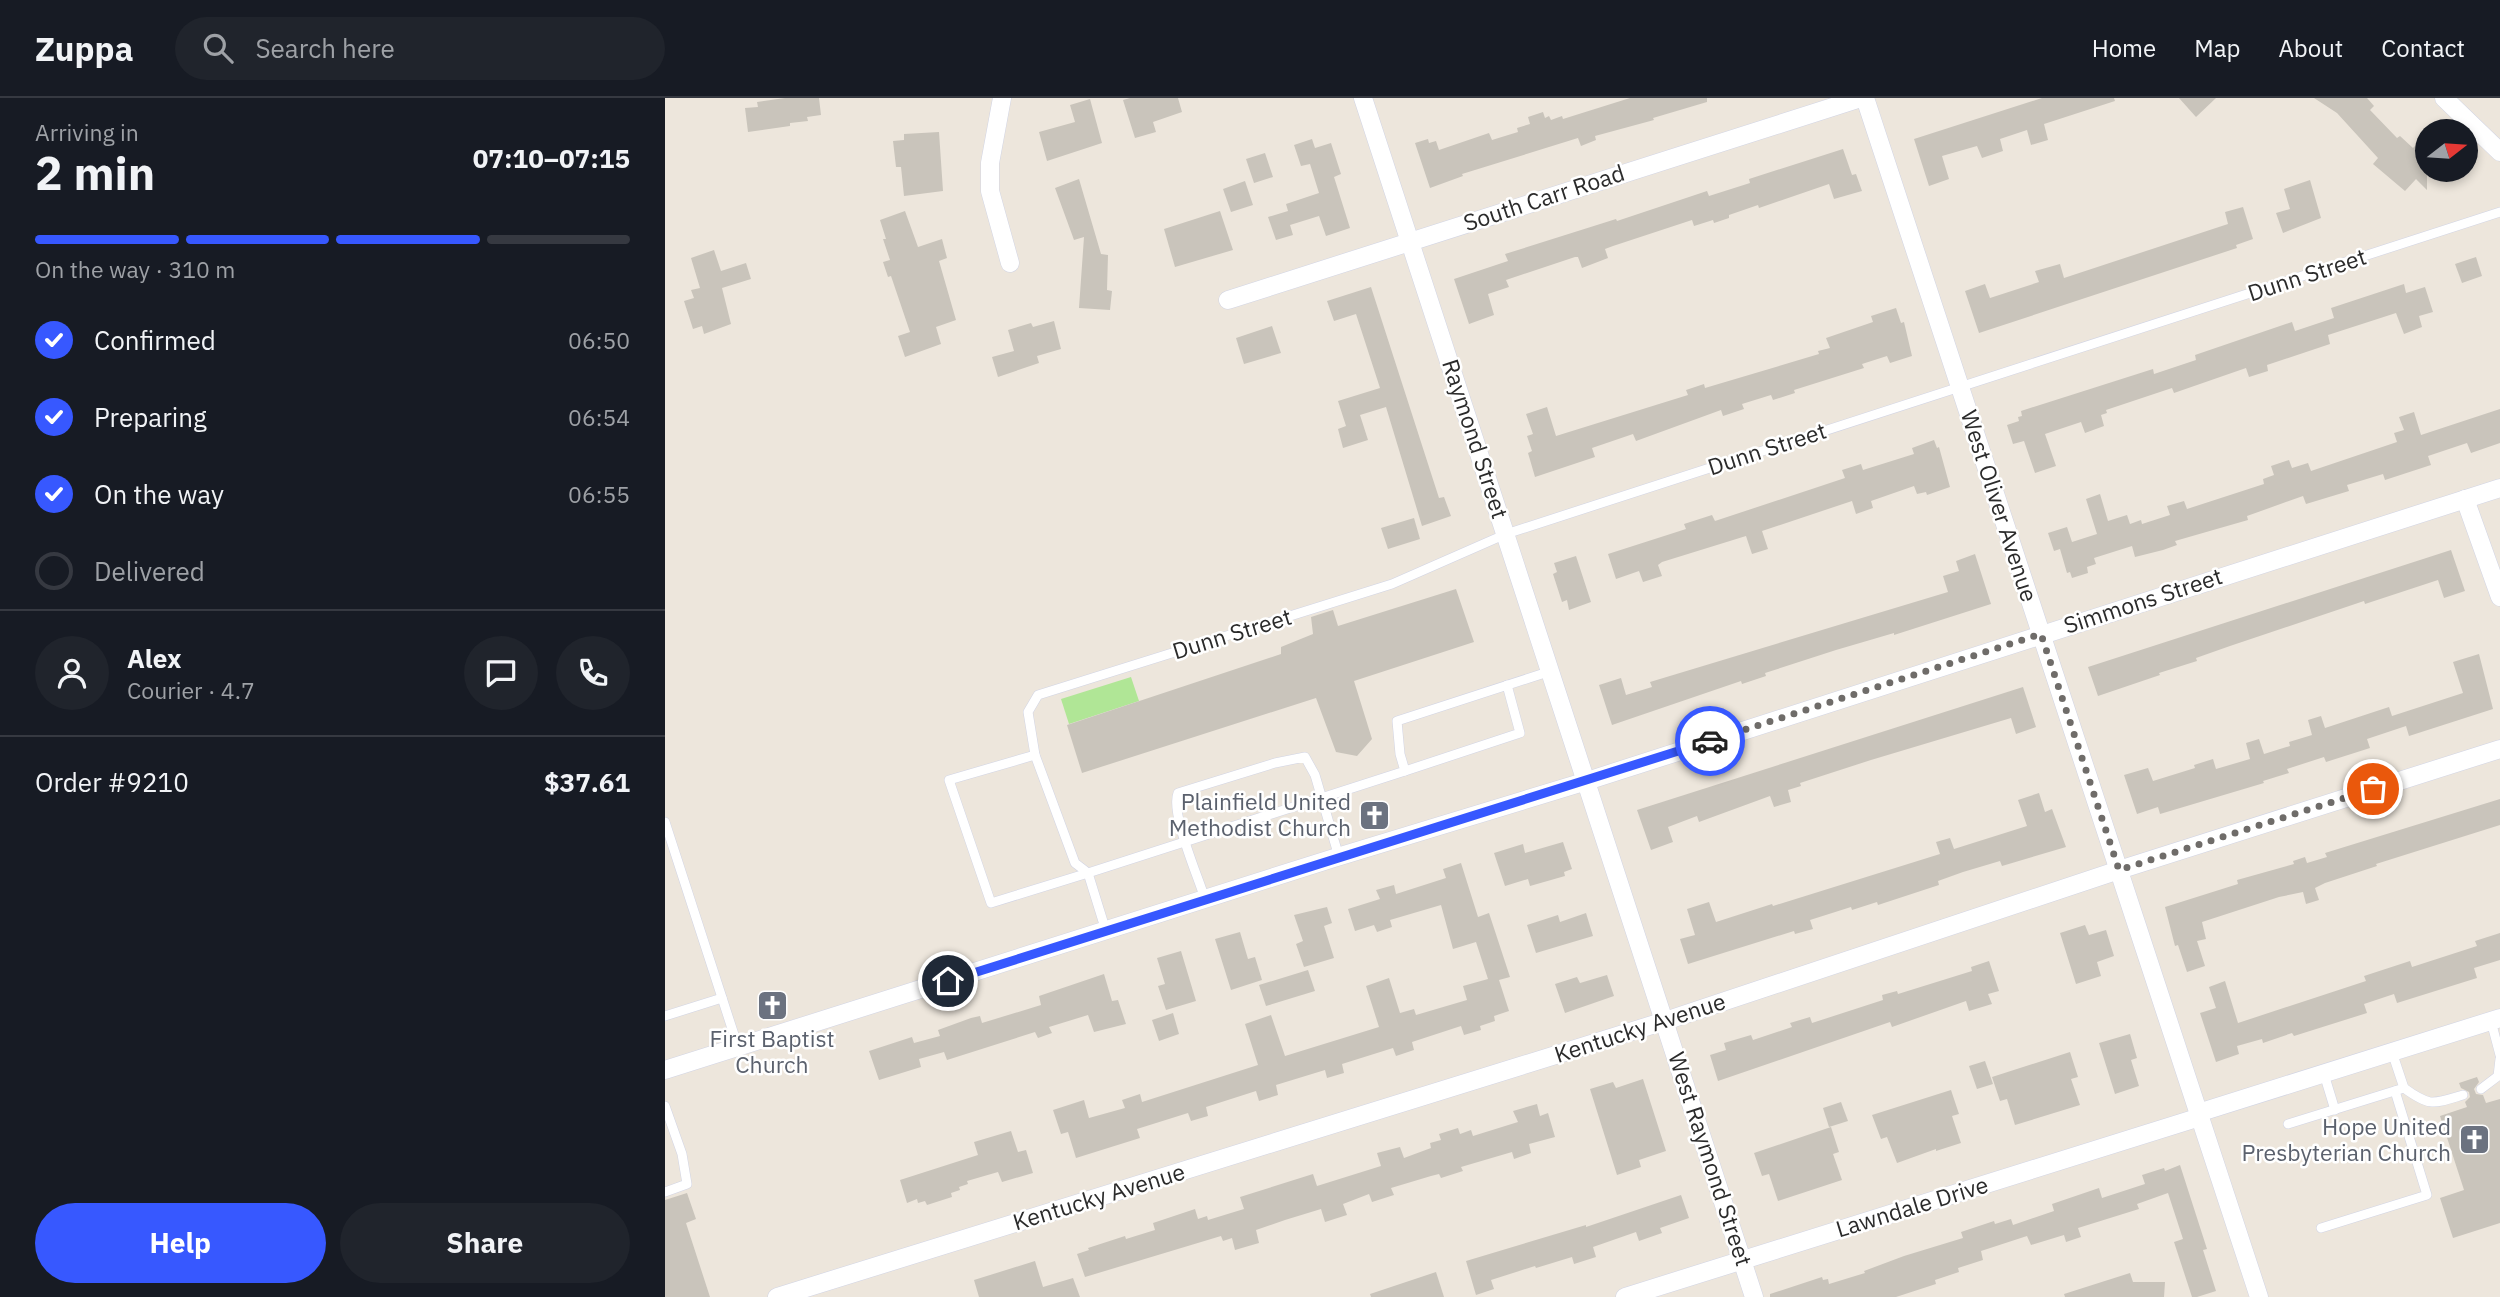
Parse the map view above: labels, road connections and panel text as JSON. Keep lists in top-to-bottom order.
{
  "streets": {
    "street": [
      "South Carr Road",
      "Raymond Street",
      "West Oliver Avenue",
      "Simmons Street",
      "Kentucky Avenue",
      "West Raymond Street",
      "Lawndale Drive"
    ],
    "lane": ["Dunn Street"]
  },
  "crossings": [
    ["South Carr Road", "Raymond Street"],
    ["South Carr Road", "West Oliver Avenue"],
    ["Dunn Street", "Raymond Street"],
    ["Dunn Street", "West Oliver Avenue"],
    ["Raymond Street", "Simmons Street"],
    ["Raymond Street", "West Raymond Street"],
    ["West Oliver Avenue", "Simmons Street"],
    ["West Oliver Avenue", "Kentucky Avenue"],
    ["West Oliver Avenue", "Lawndale Drive"],
    ["Simmons Street", "West Raymond Street"],
    ["Kentucky Avenue", "West Raymond Street"],
    ["West Raymond Street", "Lawndale Drive"]
  ],
  "places": {
    "church": ["Plainfield United Methodist Church", "First Baptist Church", "Hope United Presbyterian Church"]
  },
  "north": "right",
  "page": {
    "header": "Zuppa",
    "search": "Search here",
    "nav": [
      "Home",
      "Map",
      "About",
      "Contact"
    ],
    "heading": ["2 min", "Arriving in", "07:10–07:15"],
    "panel": [
      "Alex",
      "Courier · 4.7",
      "Order #9210",
      "$37.61"
    ],
    "bar": "On the way · 310 m",
    "list": [
      ["Confirmed", "06:50"],
      ["Preparing", "06:54"],
      ["On the way", "06:55"],
      "Delivered"
    ],
    "buttons": ["Help", "Share"]
  }
}
